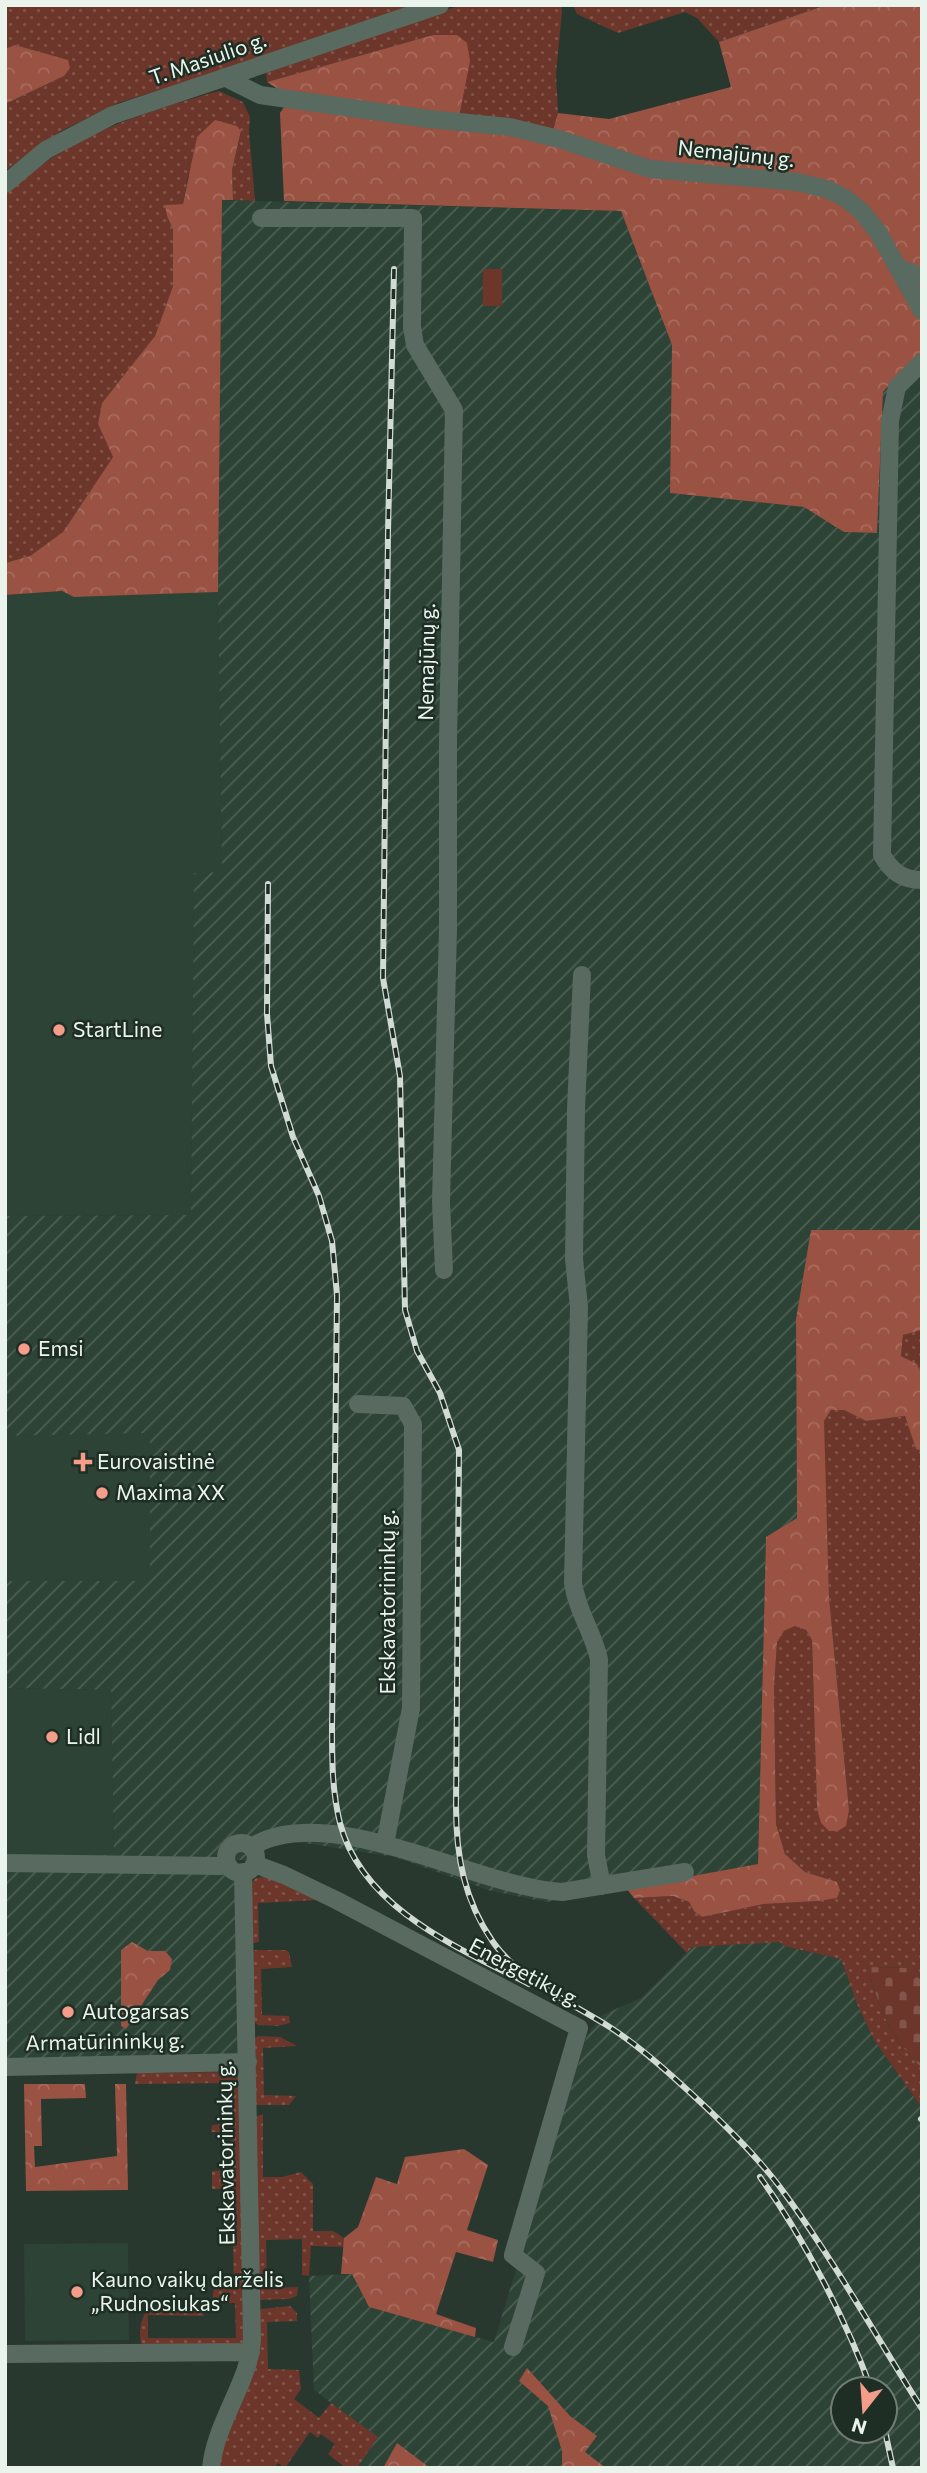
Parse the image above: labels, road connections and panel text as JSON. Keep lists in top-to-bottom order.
{
  "streets": {
    "street": [
      "T. Masiulio g.",
      "Nemajūnų g.",
      "Ekskavatorininkų g.",
      "Energetikų g.",
      "Armatūrininkų g."
    ]
  },
  "crossings": [
    ["T. Masiulio g.", "Nemajūnų g."],
    ["Ekskavatorininkų g.", "Energetikų g."],
    ["Ekskavatorininkų g.", "Armatūrininkų g."]
  ],
  "places": {
    "other": [
      "StartLine",
      "Emsi",
      "Maxima XX",
      "Lidl",
      "Autogarsas",
      "Kauno vaikų darželis „Rudnosiukas“"
    ],
    "health": ["Eurovaistinė"]
  },
  "north": "bottom"
}
